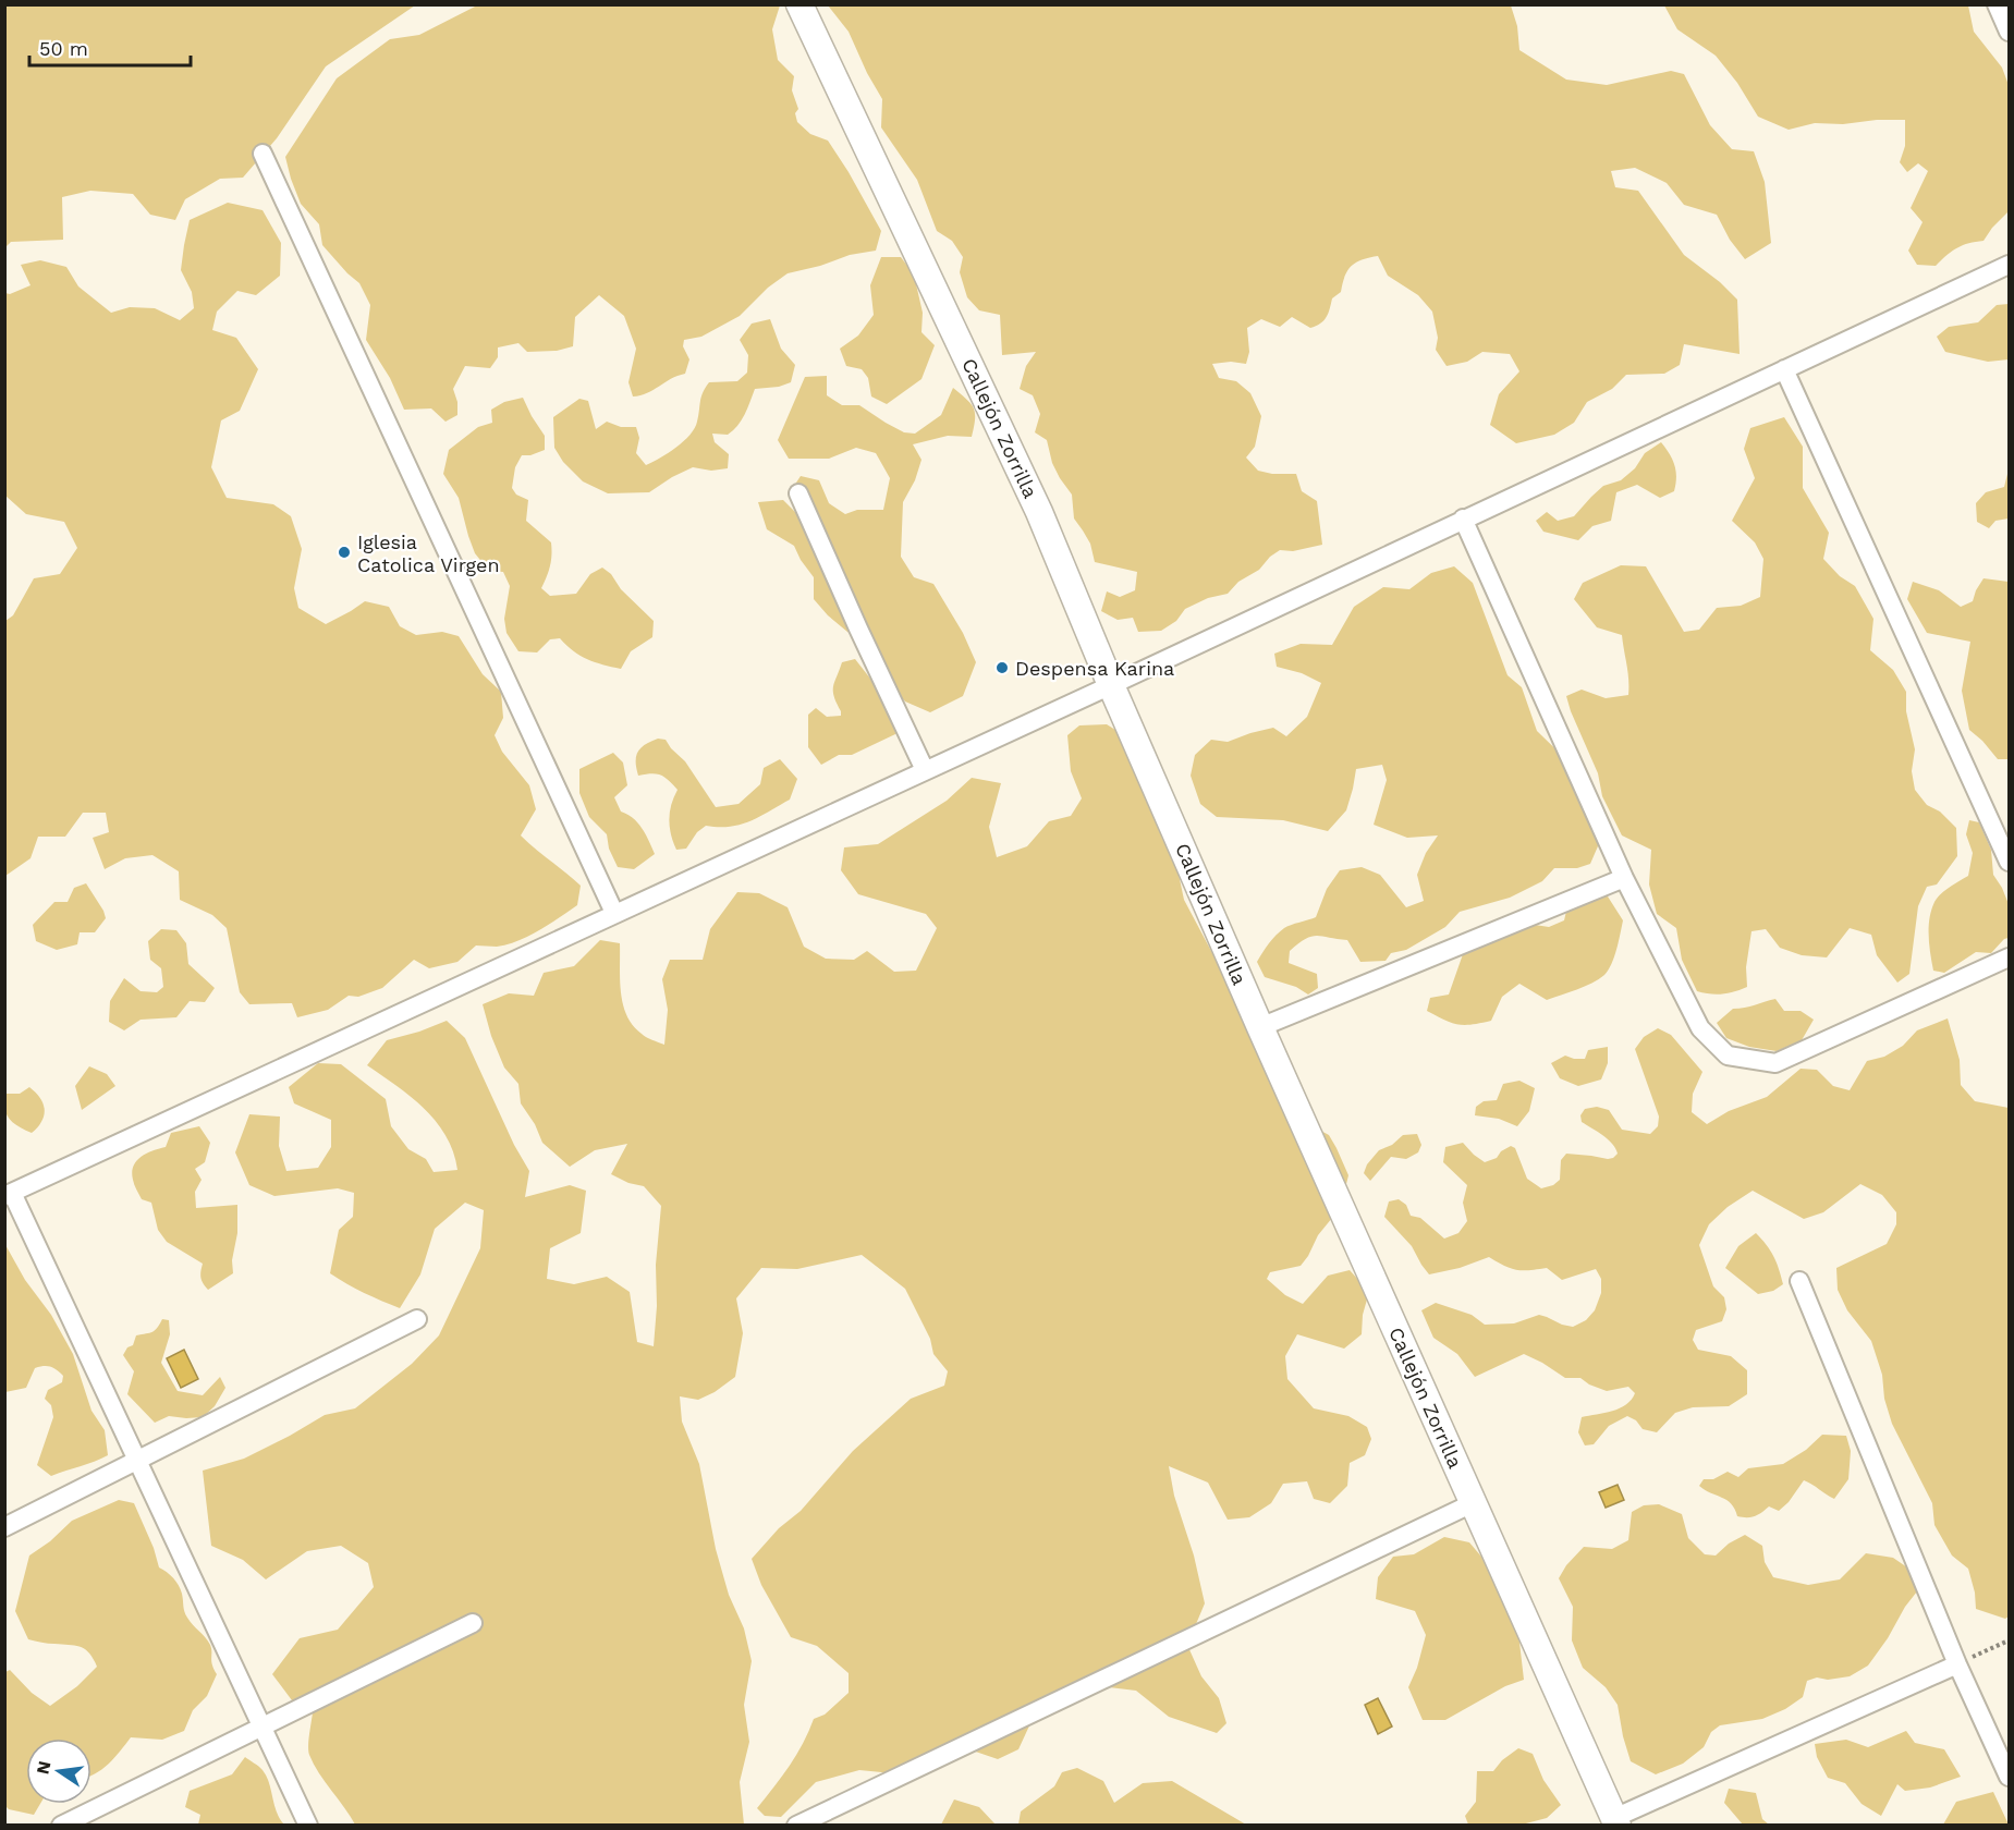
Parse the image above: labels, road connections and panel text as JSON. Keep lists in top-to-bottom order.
{
  "streets": {
    "street": ["Callejón Zorrilla"]
  },
  "places": ["Iglesia Catolica Virgen", "Despensa Karina"],
  "scale_bar": "50 m",
  "north": "left"
}
